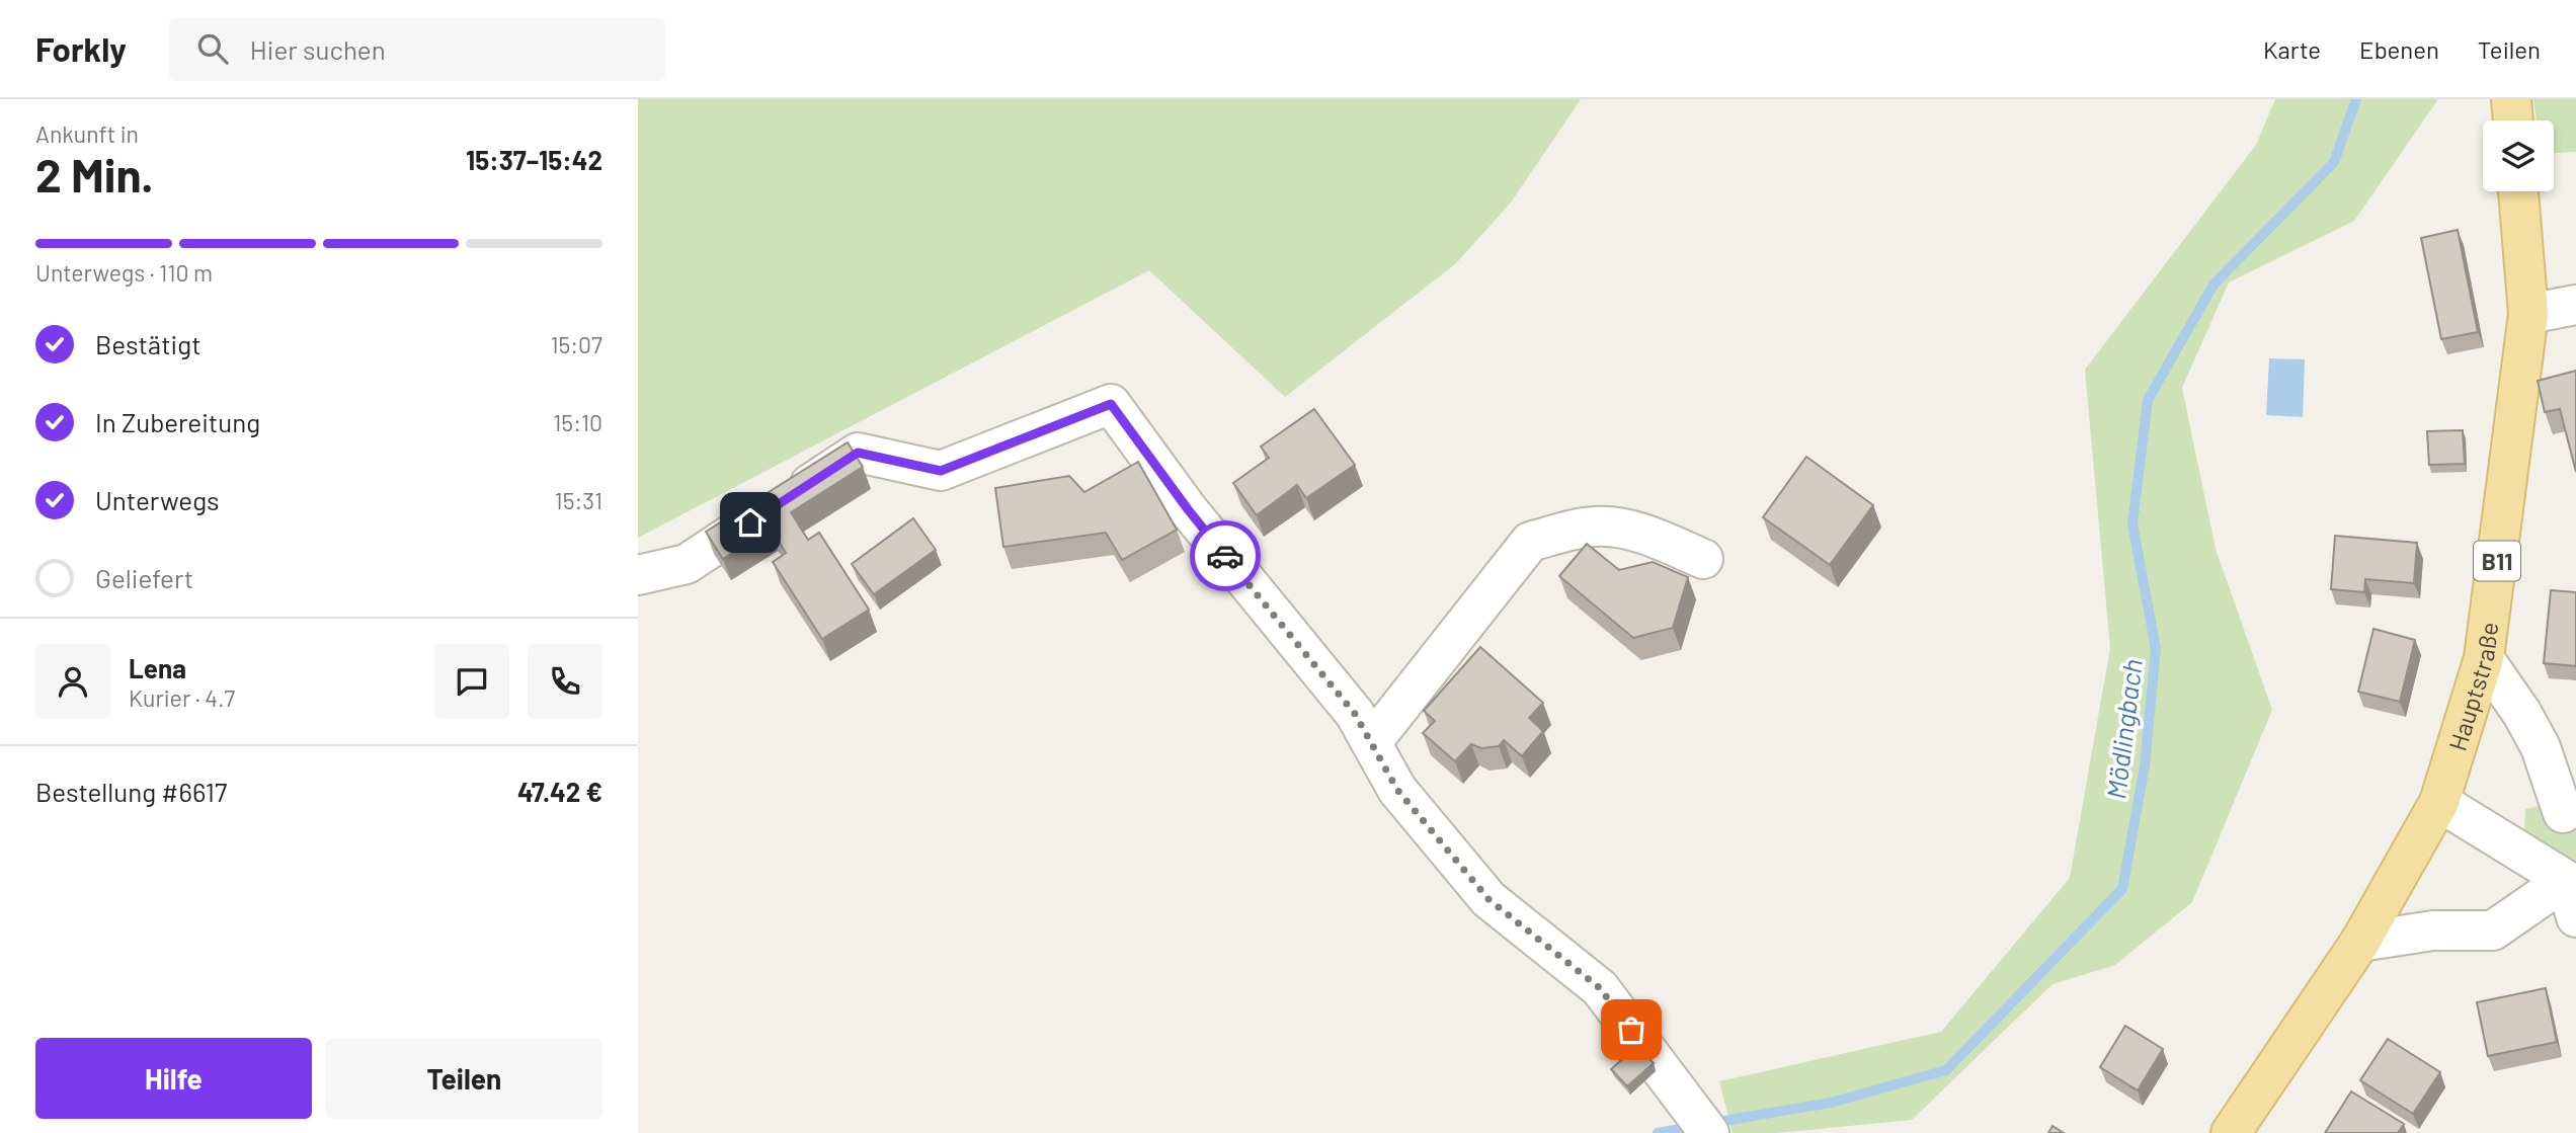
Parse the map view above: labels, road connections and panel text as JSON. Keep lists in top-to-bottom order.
{
  "streets": {
    "main road": ["B11", "Hauptstraße"]
  },
  "water": ["Mödlingbach"],
  "page": {
    "header": "Forkly",
    "search": "Hier suchen",
    "nav": ["Karte", "Ebenen", "Teilen"],
    "heading": ["2 Min.", "Ankunft in", "15:37–15:42"],
    "panel": [
      "Lena",
      "Kurier · 4.7",
      "Bestellung #6617",
      "47.42 €"
    ],
    "bar": "Unterwegs · 110 m",
    "list": [
      ["Bestätigt", "15:07"],
      ["In Zubereitung", "15:10"],
      ["Unterwegs", "15:31"],
      "Geliefert"
    ],
    "buttons": ["Hilfe", "Teilen"]
  }
}
